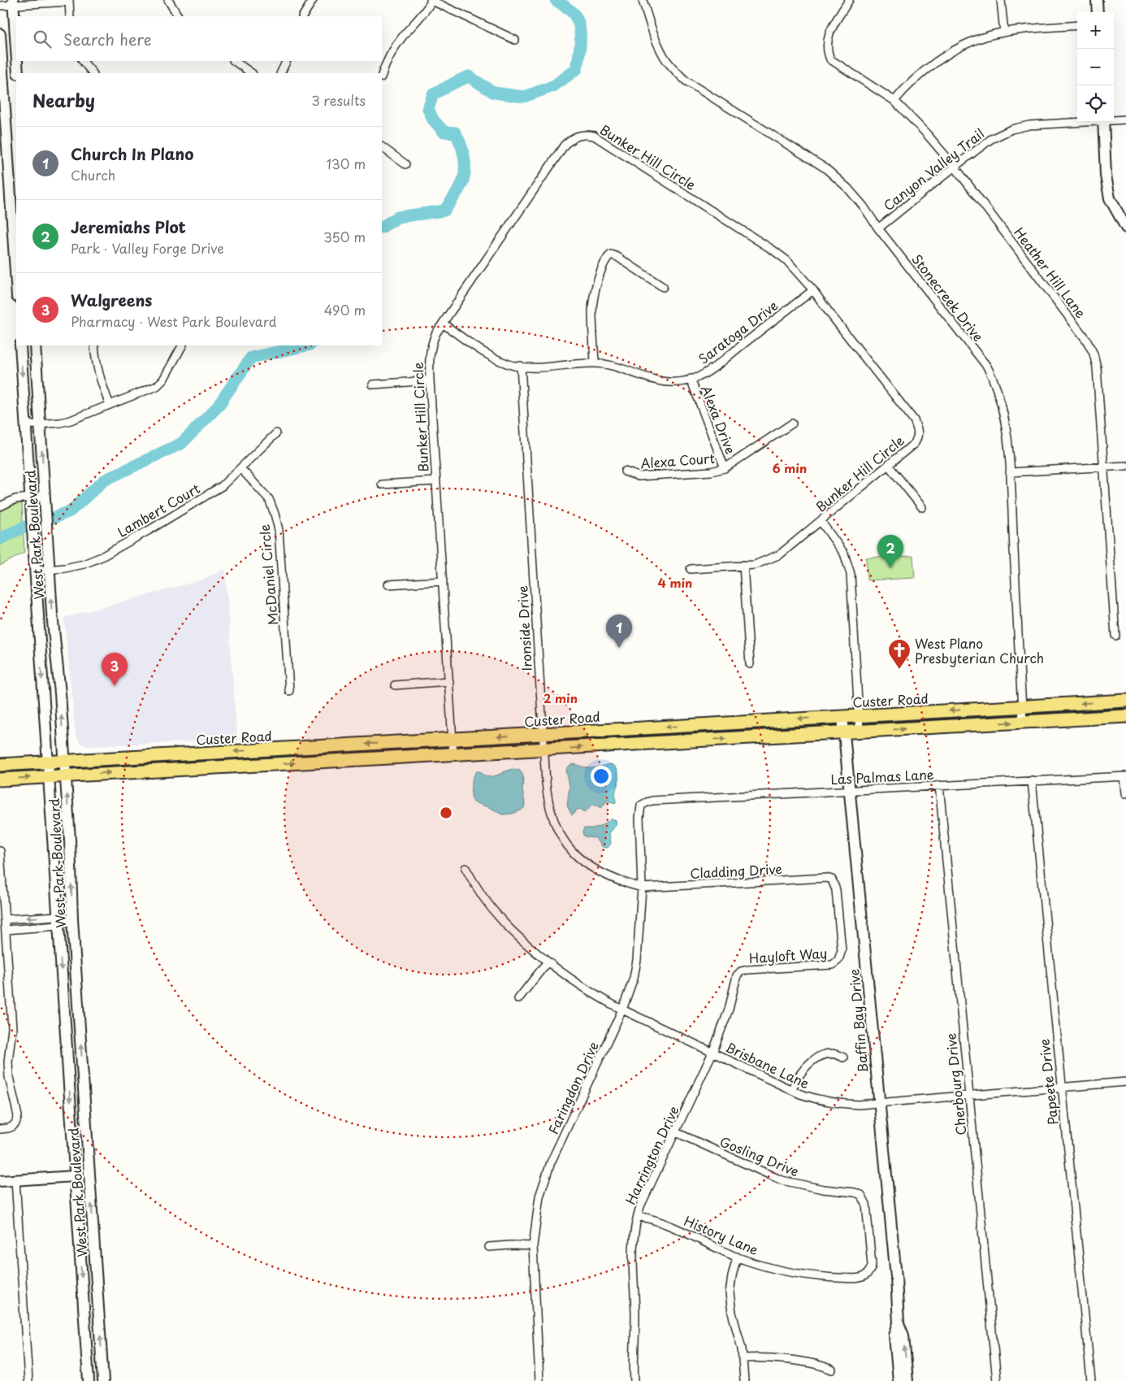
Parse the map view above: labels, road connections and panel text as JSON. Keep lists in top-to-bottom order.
{
  "streets": {
    "main road": ["West Park Boulevard", "Custer Road", "Baffin Bay Drive"],
    "street": [
      "Bunker Hill Circle",
      "Canyon Valley Trail",
      "Heather Hill Lane",
      "Stonecreek Drive",
      "Saratoga Drive",
      "Alexa Drive",
      "Alexa Court",
      "Lambert Court",
      "McDaniel Circle",
      "Ironside Drive",
      "Las Palmas Lane",
      "Cladding Drive",
      "Hayloft Way",
      "Brisbane Lane",
      "Papeete Drive",
      "Cherbourg Drive",
      "Faringdon Drive",
      "Harrington Drive",
      "Gosling Drive",
      "History Lane"
    ]
  },
  "crossings": [
    ["Bunker Hill Circle", "Saratoga Drive"],
    ["Bunker Hill Circle", "Custer Road"],
    ["Canyon Valley Trail", "Heather Hill Lane"],
    ["Canyon Valley Trail", "Stonecreek Drive"],
    ["Stonecreek Drive", "Custer Road"],
    ["Saratoga Drive", "Alexa Drive"],
    ["Saratoga Drive", "Ironside Drive"],
    ["Alexa Drive", "Alexa Court"],
    ["Lambert Court", "West Park Boulevard"],
    ["Lambert Court", "McDaniel Circle"],
    ["West Park Boulevard", "Custer Road"],
    ["Ironside Drive", "Custer Road"],
    ["Ironside Drive", "Cladding Drive"],
    ["Ironside Drive", "Faringdon Drive"],
    ["Custer Road", "Baffin Bay Drive"],
    ["Las Palmas Lane", "Baffin Bay Drive"],
    ["Las Palmas Lane", "Papeete Drive"],
    ["Las Palmas Lane", "Cherbourg Drive"],
    ["Las Palmas Lane", "Faringdon Drive"],
    ["Cladding Drive", "Hayloft Way"],
    ["Cladding Drive", "Faringdon Drive"],
    ["Hayloft Way", "Harrington Drive"],
    ["Baffin Bay Drive", "Brisbane Lane"],
    ["Brisbane Lane", "Papeete Drive"],
    ["Brisbane Lane", "Cherbourg Drive"],
    ["Brisbane Lane", "Faringdon Drive"],
    ["Brisbane Lane", "Harrington Drive"],
    ["Harrington Drive", "Gosling Drive"],
    ["Harrington Drive", "History Lane"],
    ["Gosling Drive", "History Lane"]
  ],
  "places": {
    "church": ["West Plano Presbyterian Church"]
  },
  "page": {
    "map_buttons": ["+", "−"],
    "search": "Search here",
    "heading": ["Nearby", "3 results"],
    "list": [
      {
        "mark": "1",
        "name": "Church In Plano",
        "note": "Church",
        "value": "130 m"
      },
      {
        "mark": "2",
        "name": "Jeremiahs Plot",
        "note": "Park · Valley Forge Drive",
        "value": "350 m"
      },
      {
        "mark": "3",
        "name": "Walgreens",
        "note": "Pharmacy · West Park Boulevard",
        "value": "490 m"
      }
    ],
    "pins": ["2", "1", "3"]
  },
  "rings": ["6 min", "4 min", "2 min"]
}
